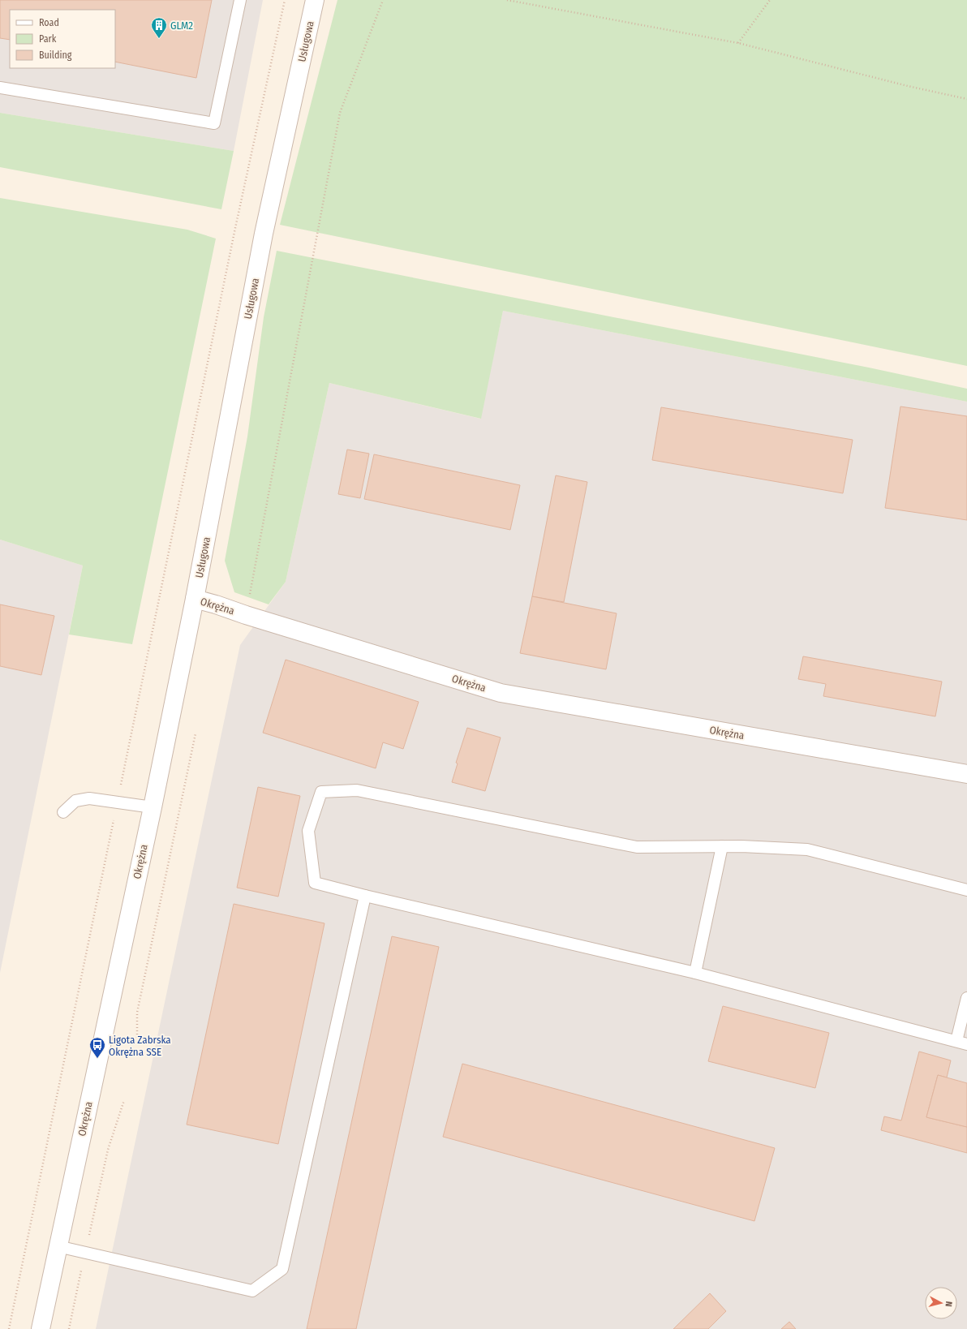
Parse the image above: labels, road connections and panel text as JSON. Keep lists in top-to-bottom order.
{
  "streets": {
    "street": ["Usługowa", "Okrężna"]
  },
  "crossings": [
    ["Usługowa", "Okrężna"]
  ],
  "places": {
    "building": ["GLM2"],
    "bus stop": ["Ligota Zabrska Okrężna SSE"]
  },
  "legend": ["Road", "Park", "Building"],
  "north": "right"
}
